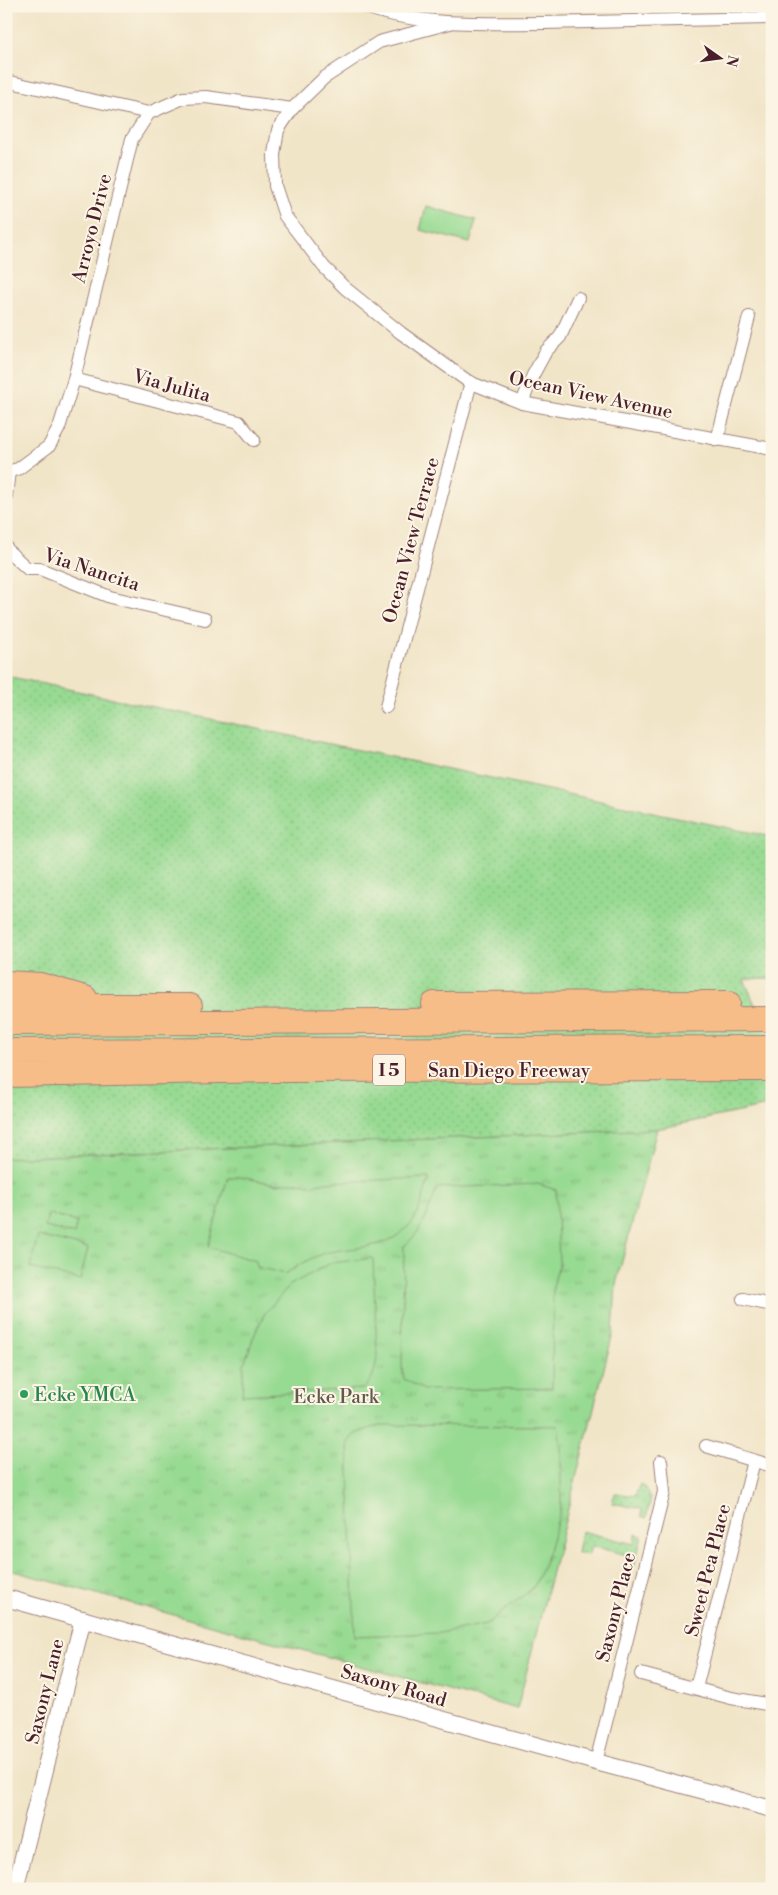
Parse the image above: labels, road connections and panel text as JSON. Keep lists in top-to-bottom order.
{
  "streets": {
    "highway": ["I 5", "San Diego Freeway"],
    "street": [
      "Arroyo Drive",
      "Via Julita",
      "Ocean View Avenue",
      "Ocean View Terrace",
      "Via Nancita",
      "Sweet Pea Place",
      "Saxony Place",
      "Saxony Road",
      "Saxony Lane"
    ]
  },
  "crossings": [
    ["Arroyo Drive", "Via Julita"],
    ["Ocean View Avenue", "Ocean View Terrace"],
    ["Saxony Place", "Saxony Road"],
    ["Saxony Road", "Saxony Lane"]
  ],
  "parks": ["Ecke Park"],
  "places": ["Ecke YMCA"],
  "north": "right"
}
